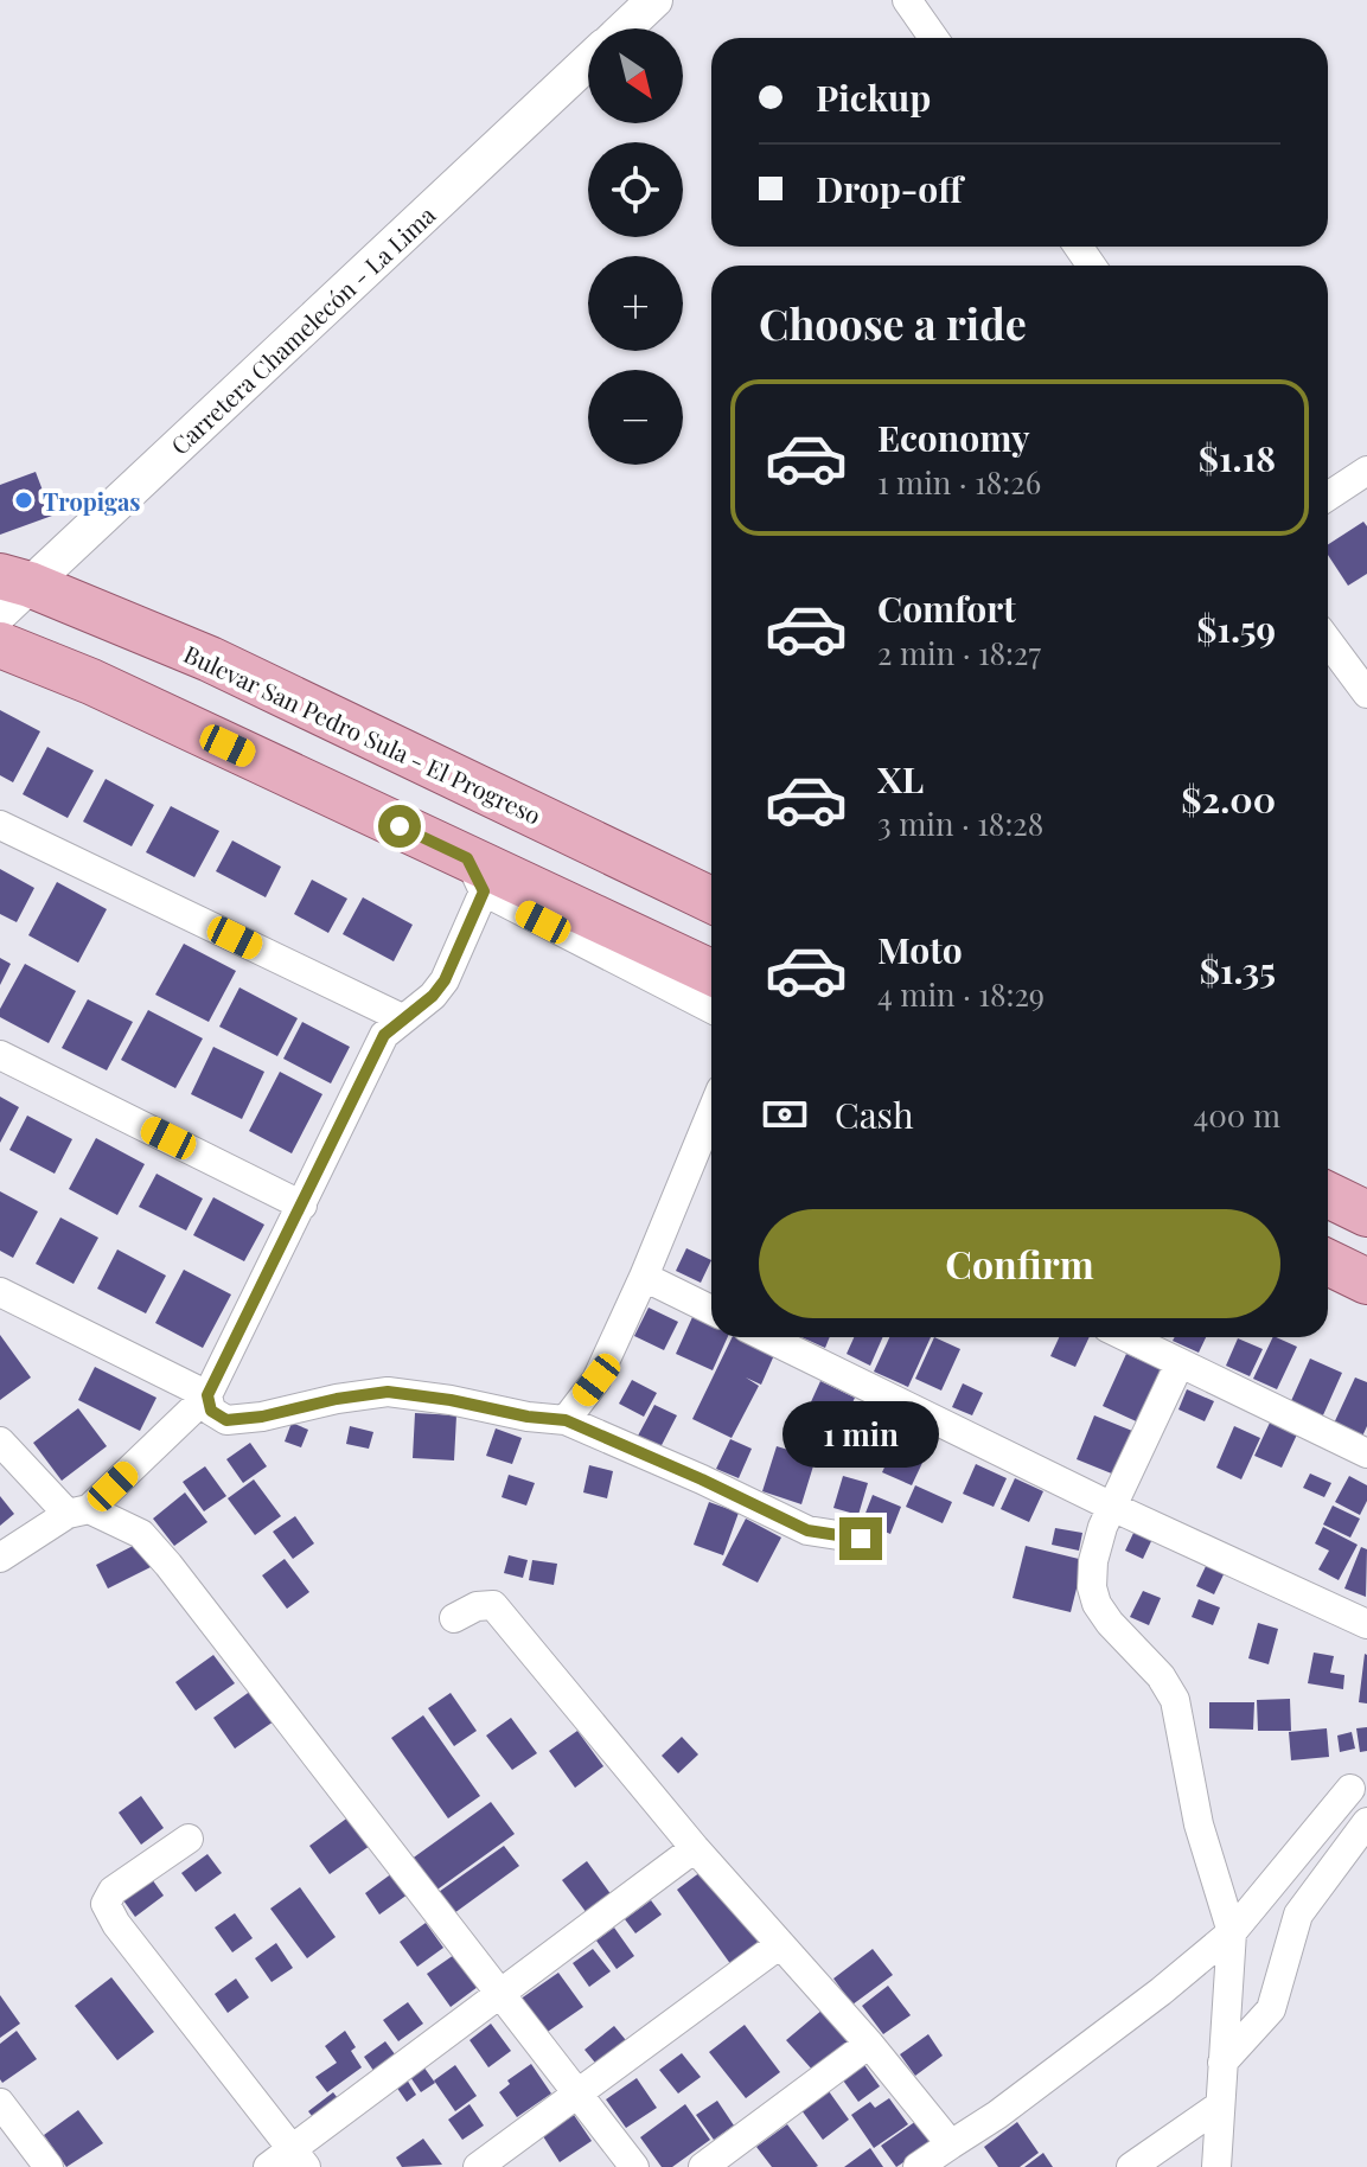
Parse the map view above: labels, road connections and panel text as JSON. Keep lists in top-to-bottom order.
{
  "streets": {
    "main road": ["Bulevar San Pedro Sula - El Progreso"],
    "street": ["Carretera Chamelecón - La Lima"]
  },
  "crossings": [
    ["Carretera Chamelecón - La Lima", "Bulevar San Pedro Sula - El Progreso"]
  ],
  "places": ["Tropigas"],
  "north": "bottom right",
  "page": {
    "map_buttons": ["+", "−"],
    "banner": ["Pickup", "Drop-off"],
    "heading": "Choose a ride",
    "list": [
      {
        "name": "Economy",
        "note": "1 min · 18:26",
        "value": "$1.18"
      },
      {
        "name": "Comfort",
        "note": "2 min · 18:27",
        "value": "$1.59"
      },
      {
        "name": "XL",
        "note": "3 min · 18:28",
        "value": "$2.00"
      },
      {
        "name": "Moto",
        "note": "4 min · 18:29",
        "value": "$1.35"
      }
    ],
    "pay": ["Cash", "400 m"],
    "buttons": "Confirm",
    "bubble": "1 min"
  }
}
